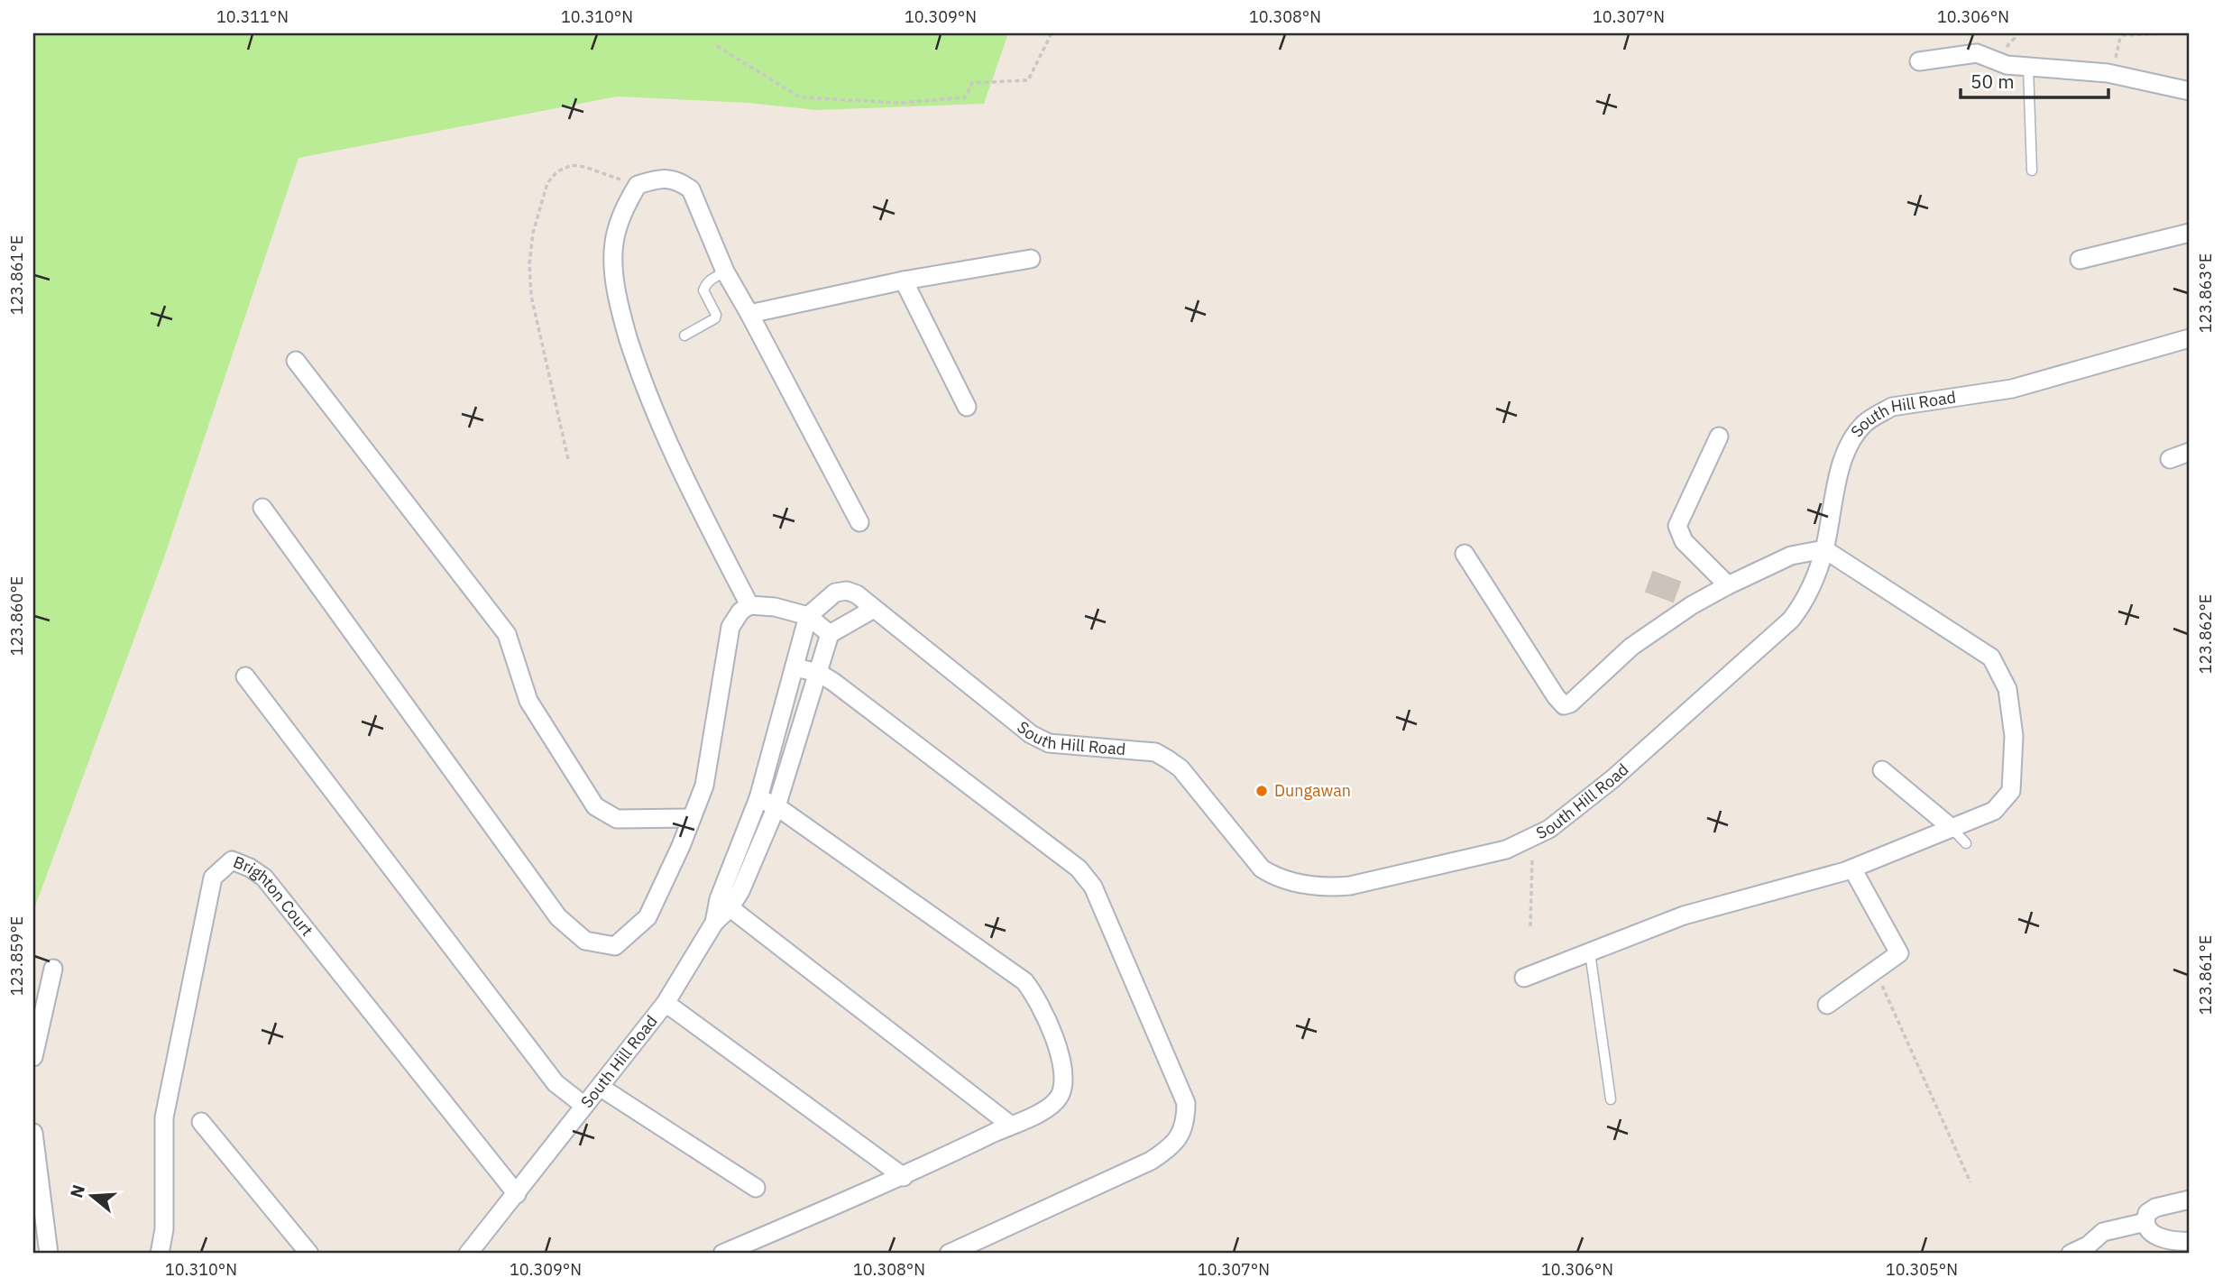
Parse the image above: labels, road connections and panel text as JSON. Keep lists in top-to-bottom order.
{
  "streets": {
    "street": ["South Hill Road", "Brighton Court"]
  },
  "crossings": [
    ["South Hill Road", "Brighton Court"]
  ],
  "places": ["Dungawan"],
  "scale_bar": "50 m",
  "north": "left",
  "coordinates": [
    "10.311°N",
    "10.310°N",
    "10.309°N",
    "10.308°N",
    "10.307°N",
    "10.306°N",
    "123.861°E",
    "123.863°E",
    "123.860°E",
    "123.862°E",
    "123.859°E",
    "10.305°N"
  ]
}
